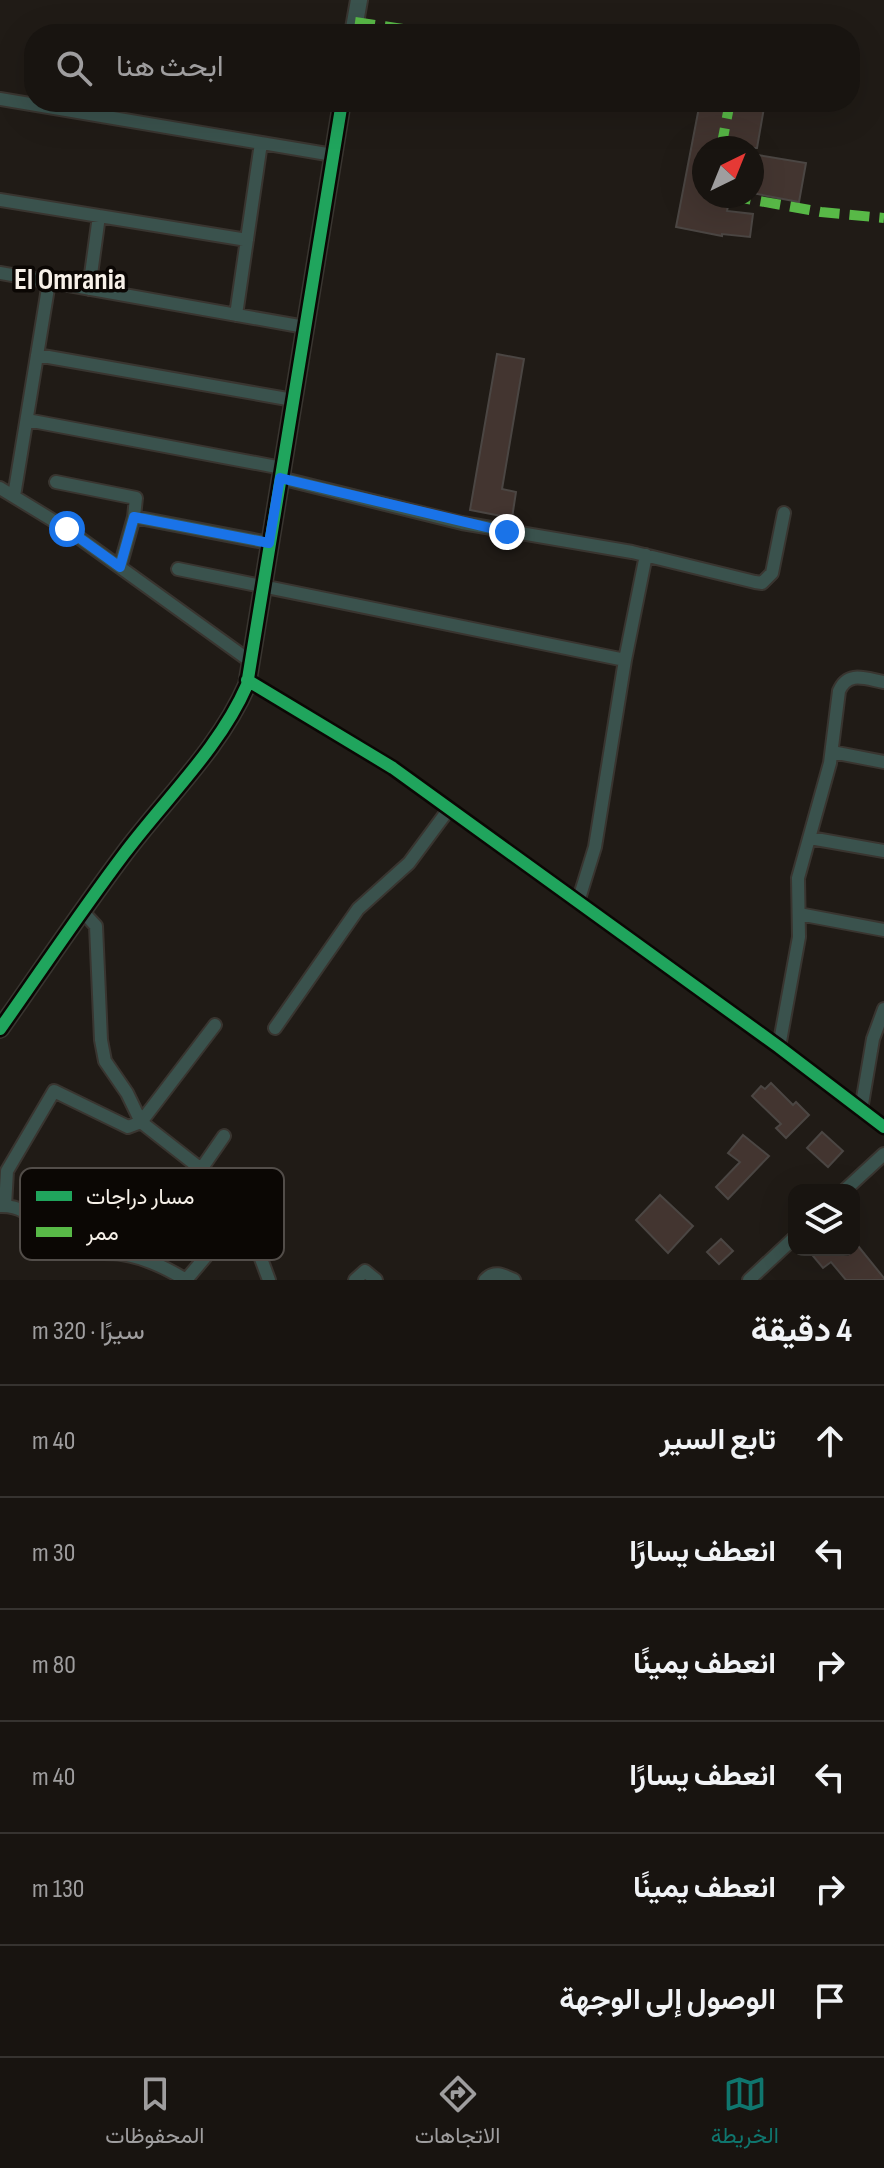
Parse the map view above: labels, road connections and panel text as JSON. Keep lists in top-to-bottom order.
{
  "districts": ["El Omrania"],
  "legend": ["مسار دراجات", "ممر"],
  "north": "top right",
  "page": {
    "search": "ابحث هنا",
    "heading": ["4 دقيقة", "سيرًا · 320 m"],
    "list": [
      ["تابع السير", "40 m"],
      ["انعطف يسارًا", "30 m"],
      ["انعطف يمينًا", "80 m"],
      ["انعطف يسارًا", "40 m"],
      ["انعطف يمينًا", "130 m"],
      "الوصول إلى الوجهة"
    ],
    "nav": ["الخريطة", "الاتجاهات", "المحفوظات"]
  }
}
